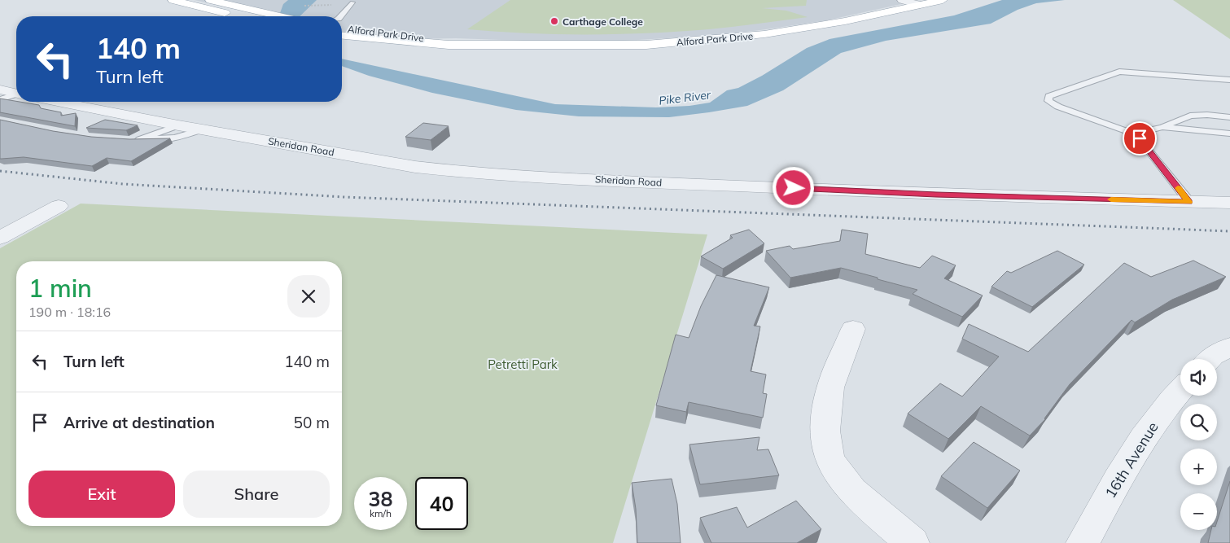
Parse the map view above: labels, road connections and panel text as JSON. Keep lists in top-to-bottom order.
{
  "streets": {
    "main road": ["Alford Park Drive"],
    "street": ["Sheridan Road", "16th Avenue"]
  },
  "water": ["Pike River"],
  "parks": ["Petretti Park"],
  "places": ["Carthage College"],
  "page": {
    "turn": ["140 m", "Turn left"],
    "heading": ["1 min", "190 m · 18:16"],
    "list": [
      {
        "name": "Turn left",
        "value": "140 m"
      },
      {
        "name": "Arrive at destination",
        "value": "50 m"
      }
    ],
    "map_buttons": ["+", "−"],
    "buttons": ["Exit", "Share"],
    "speed": "38 km/h",
    "limit": "40"
  }
}
